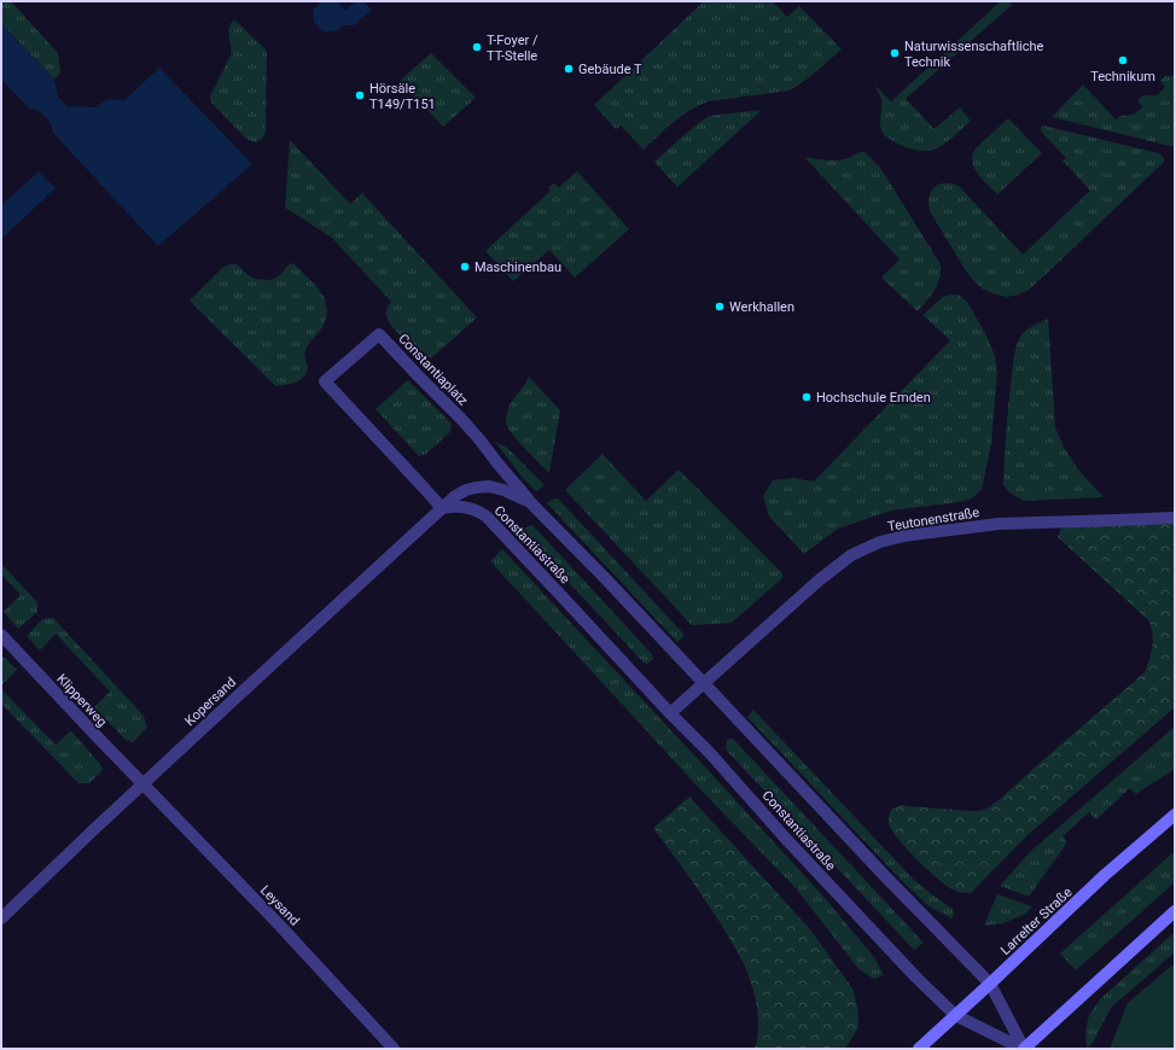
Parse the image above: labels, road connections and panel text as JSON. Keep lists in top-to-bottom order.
{
  "streets": {
    "street": [
      "Constantiaplatz",
      "Teutonenstraße",
      "Constantiastraße",
      "Klipperweg",
      "Kopersand",
      "Leysand",
      "Larrelter Straße"
    ]
  },
  "crossings": [
    ["Constantiaplatz", "Constantiastraße"],
    ["Constantiaplatz", "Kopersand"],
    ["Teutonenstraße", "Constantiastraße"],
    ["Constantiastraße", "Kopersand"],
    ["Constantiastraße", "Larrelter Straße"],
    ["Klipperweg", "Kopersand"],
    ["Klipperweg", "Leysand"],
    ["Kopersand", "Leysand"]
  ],
  "places": [
    "T-Foyer / TT-Stelle",
    "Naturwissenschaftliche Technik",
    "Technikum",
    "Gebäude T",
    "Hörsäle T149/T151",
    "Maschinenbau",
    "Werkhallen",
    "Hochschule Emden"
  ]
}
